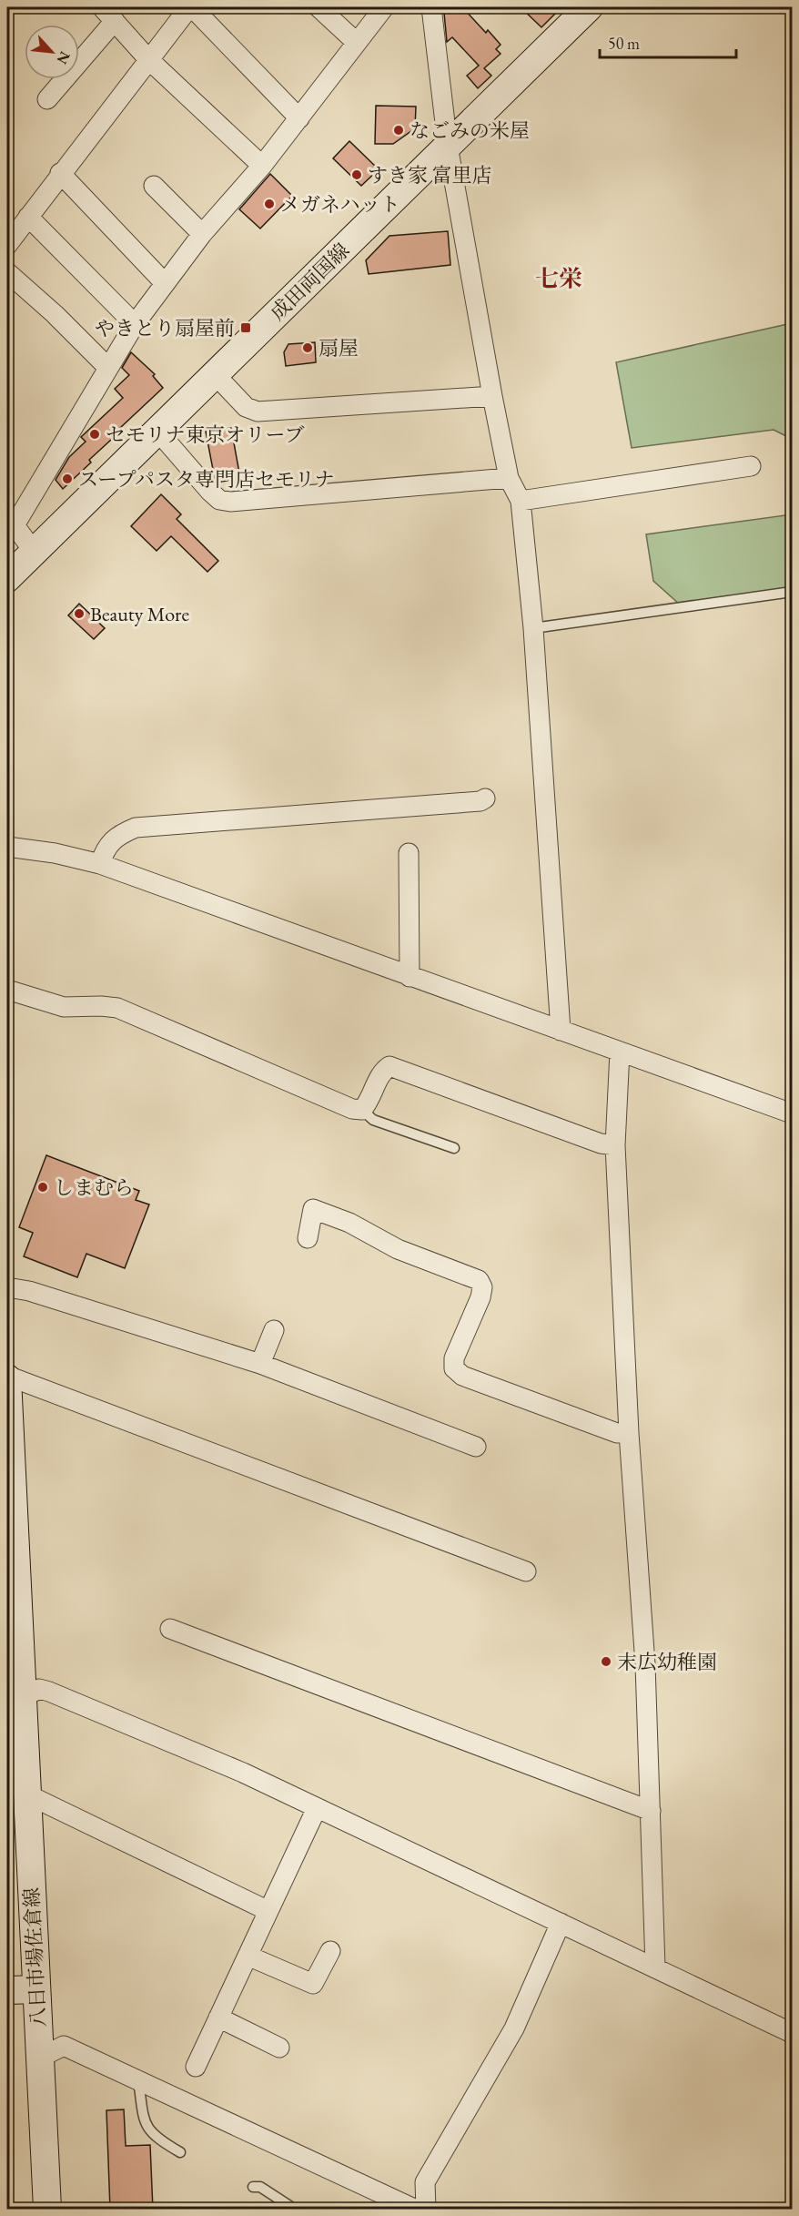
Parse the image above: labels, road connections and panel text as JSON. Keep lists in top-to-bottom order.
{
  "streets": {
    "main road": ["成田両国線", "八日市場佐倉線"]
  },
  "districts": ["七栄"],
  "places": {
    "other": [
      "なごみの米屋",
      "すき家 富里店",
      "メガネハット",
      "扇屋",
      "セモリナ東京オリーブ",
      "スープパスタ専門店セモリナ",
      "Beauty More",
      "しまむら",
      "末広幼稚園"
    ],
    "transit": ["やきとり扇屋前"]
  },
  "scale_bar": "50 m",
  "north": "bottom right"
}
